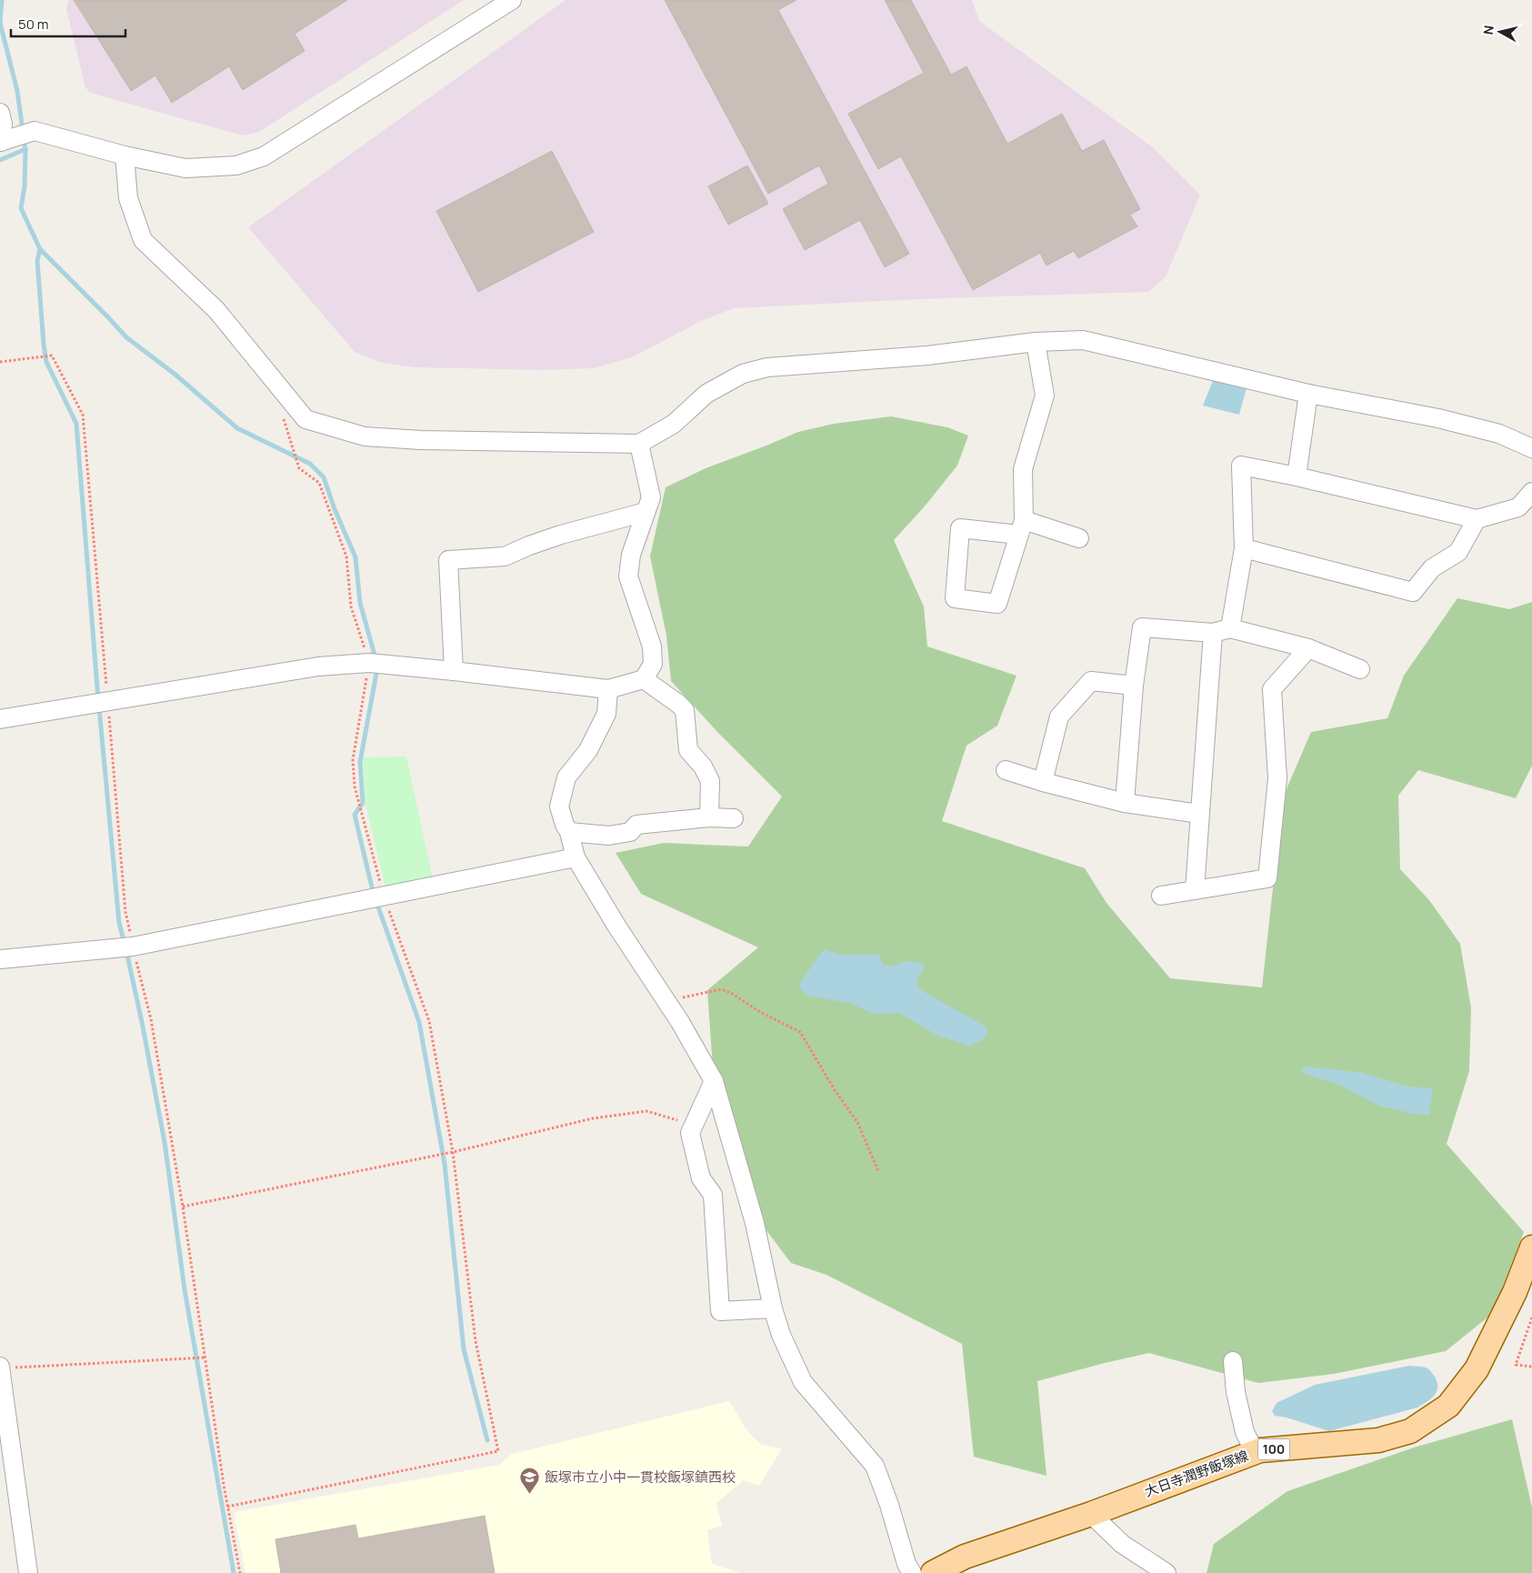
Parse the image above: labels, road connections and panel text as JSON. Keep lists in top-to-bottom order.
{
  "streets": {
    "main road": ["100", "大日寺潤野飯塚線"]
  },
  "places": {
    "school or university": ["飯塚市立小中一貫校飯塚鎮西校"]
  },
  "scale_bar": "50 m",
  "north": "left"
}
